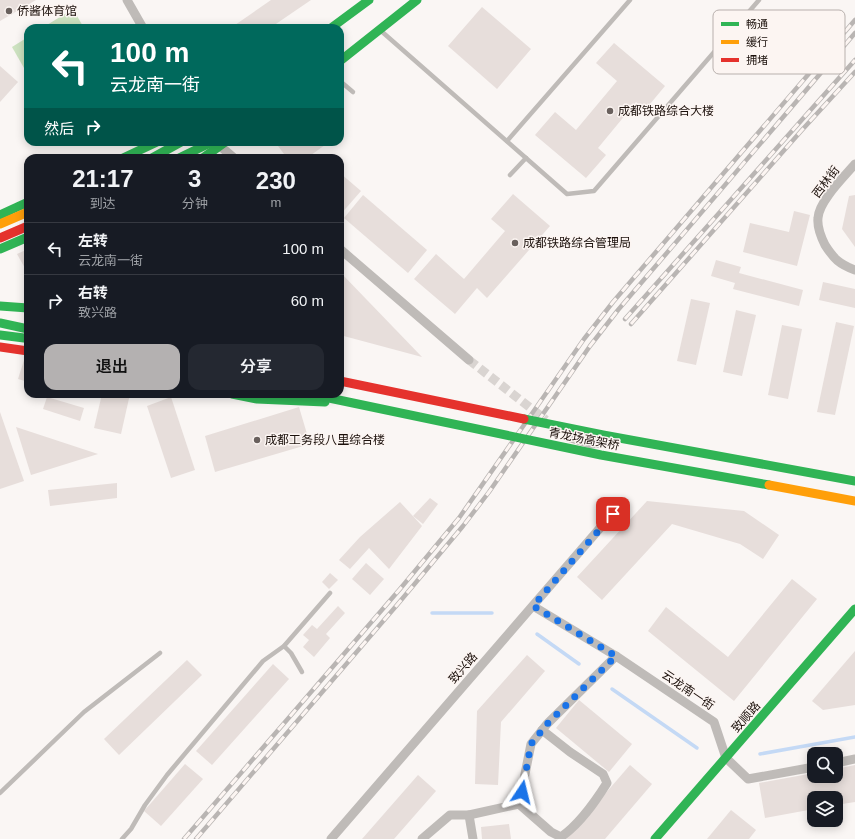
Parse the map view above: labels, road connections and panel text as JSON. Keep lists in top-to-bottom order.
{
  "streets": {
    "main road": ["青龙场高架桥", "致顺路"],
    "street": ["西林街", "致兴路", "云龙南一街"]
  },
  "crossings": [
    ["致兴路", "云龙南一街"],
    ["云龙南一街", "致顺路"]
  ],
  "places": [
    "侨酱体育馆",
    "成都铁路综合大楼",
    "成都铁路综合管理局",
    "成都工务段八里综合楼"
  ],
  "legend": ["畅通", "缓行", "拥堵"],
  "page": {
    "turn": ["100 m", "云龙南一街"],
    "then": "然后",
    "eta": [
      "21:17",
      "到达",
      "3",
      "分钟",
      "230",
      "m"
    ],
    "list": [
      {
        "name": "左转",
        "note": "云龙南一街",
        "value": "100 m"
      },
      {
        "name": "右转",
        "note": "致兴路",
        "value": "60 m"
      }
    ],
    "buttons": ["退出", "分享"]
  }
}
